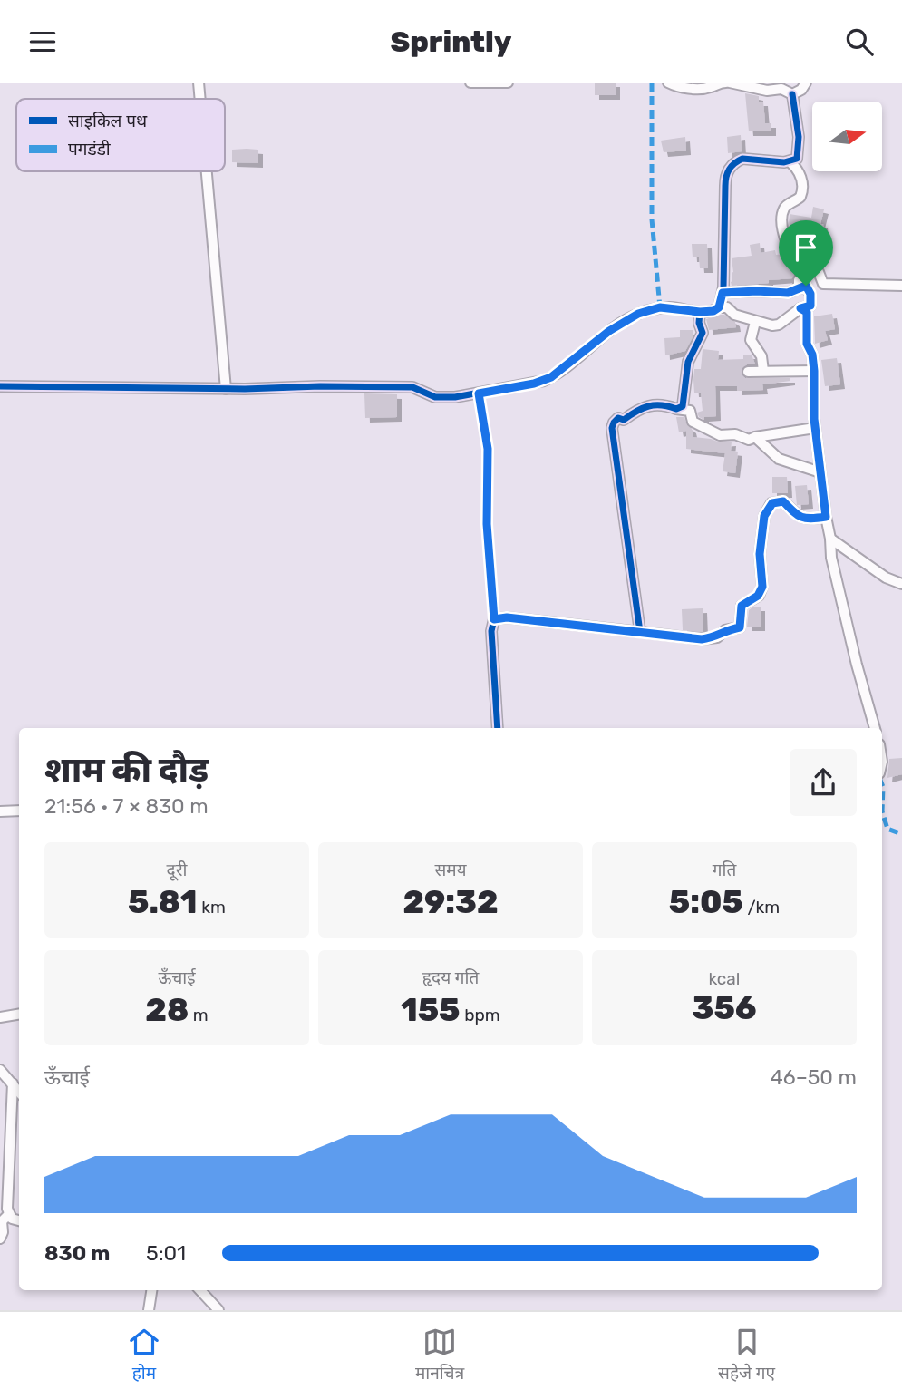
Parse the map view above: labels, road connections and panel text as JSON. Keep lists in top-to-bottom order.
{
  "legend": ["साइकिल पथ", "पगडंडी"],
  "north": "right",
  "page": {
    "header": "Sprintly",
    "heading": ["शाम की दौड़", "21:56 · 7 × 830 m"],
    "stats": [
      ["दूरी", "5.81 km"],
      ["समय", "29:32"],
      ["गति", "5:05 /km"],
      ["ऊँचाई", "28 m"],
      ["हृदय गति", "155 bpm"],
      ["kcal", "356"]
    ],
    "chart": ["ऊँचाई", "46–50 m"],
    "list": [
      {
        "name": "830 m",
        "note": "5:01"
      }
    ],
    "tabs": ["होम", "मानचित्र", "सहेजे गए"]
  }
}
